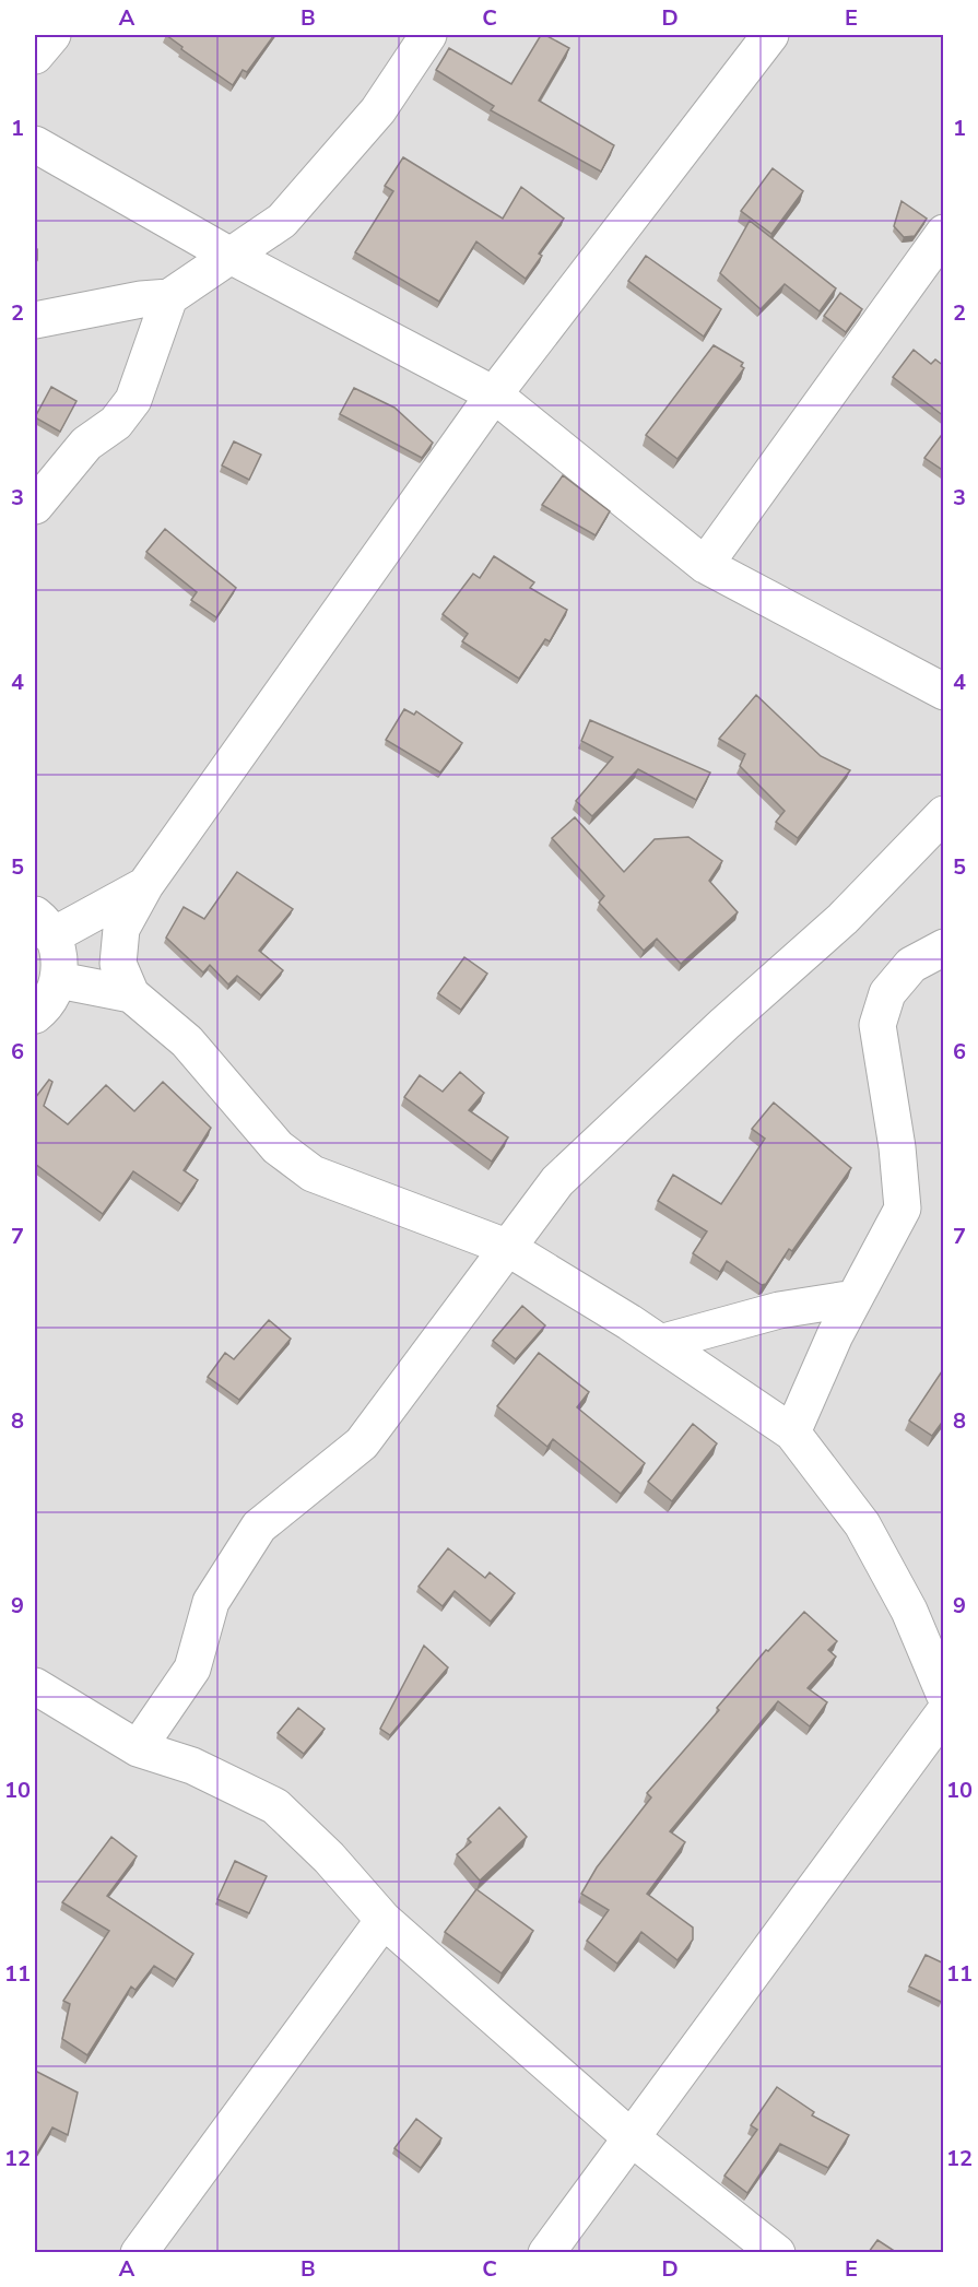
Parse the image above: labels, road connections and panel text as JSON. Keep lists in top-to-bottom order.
{
  "grid": {
    "columns": [
      "A",
      "B",
      "C",
      "D",
      "E"
    ],
    "rows": [
      "1",
      "2",
      "3",
      "4",
      "5",
      "6",
      "7",
      "8",
      "9",
      "10",
      "11",
      "12"
    ]
  }
}
